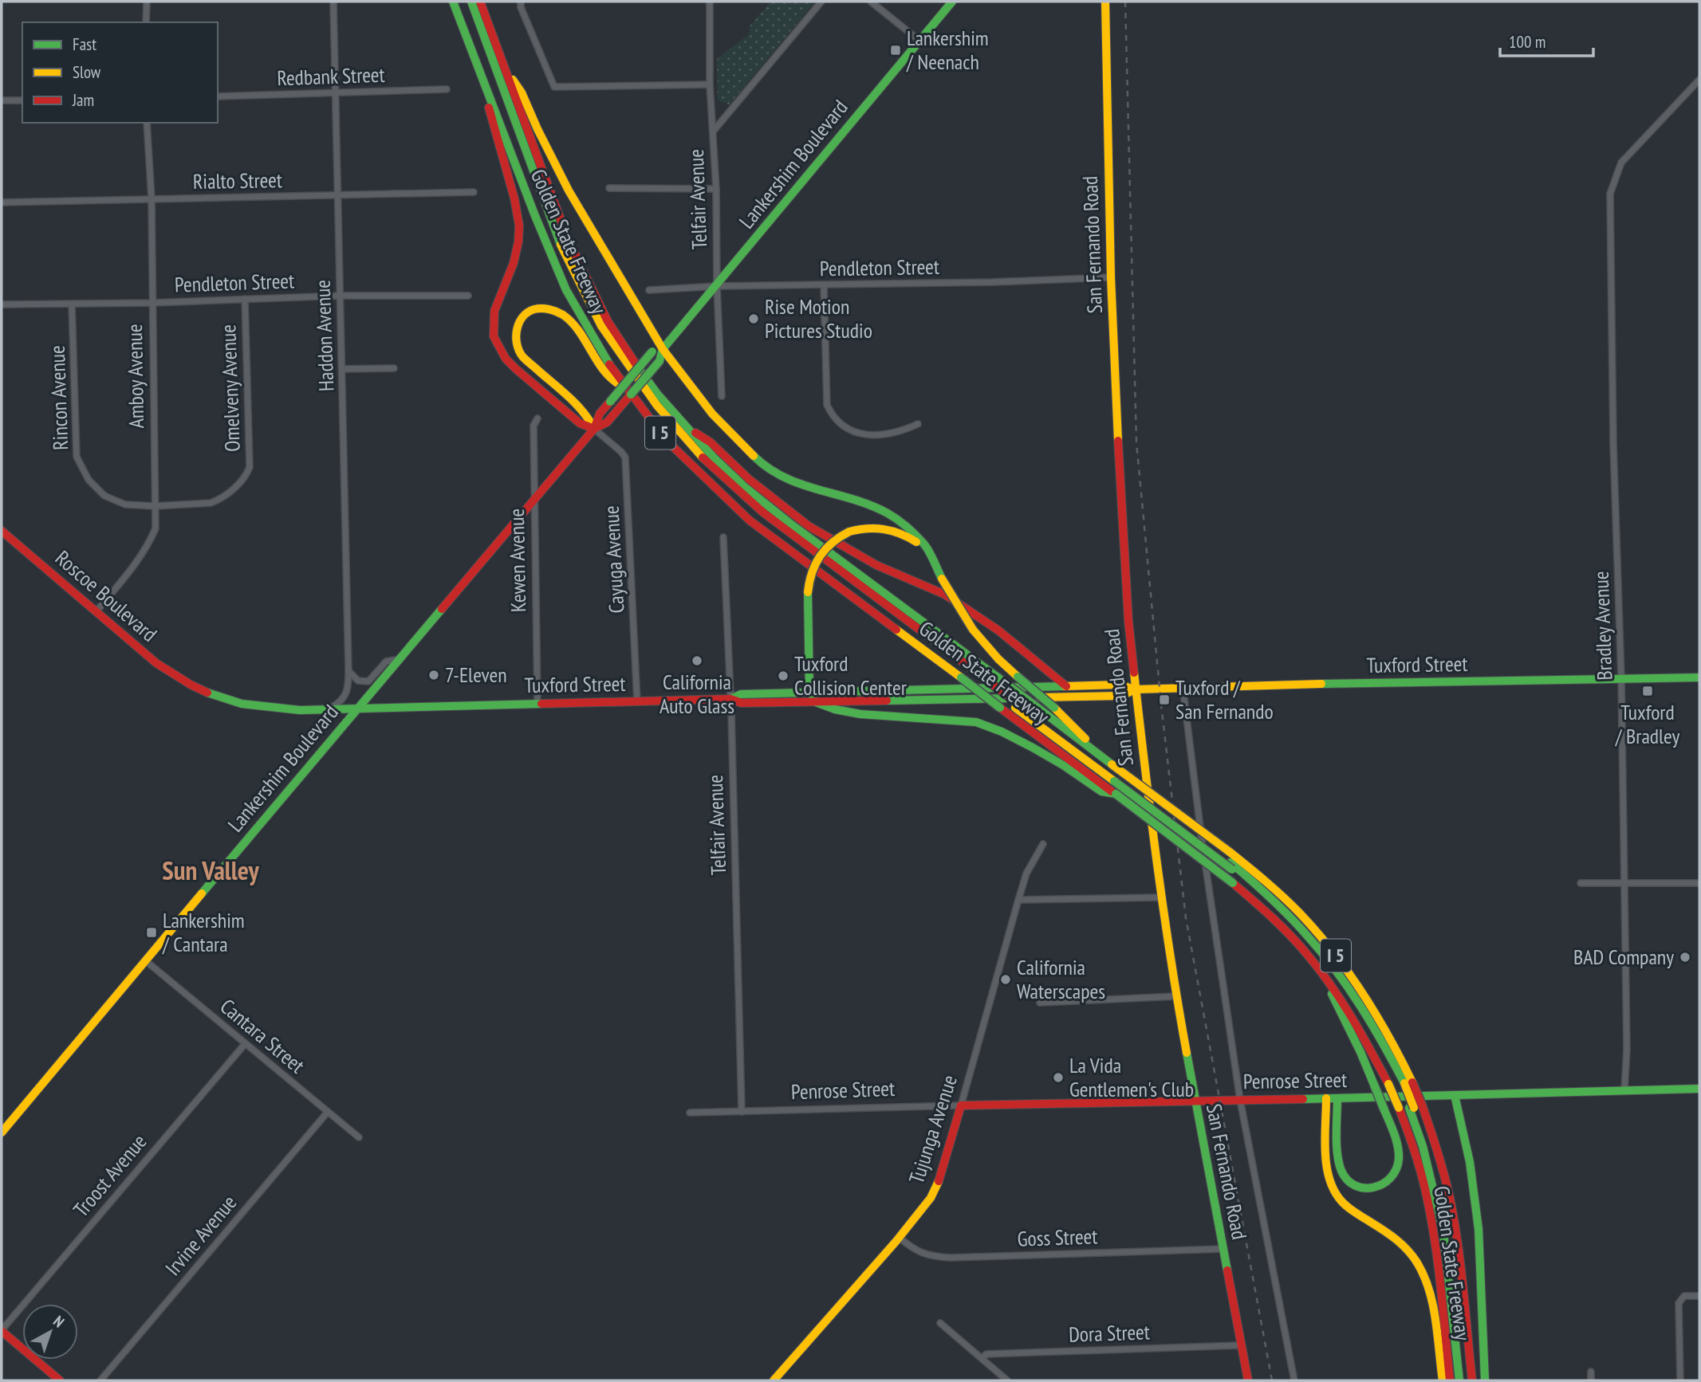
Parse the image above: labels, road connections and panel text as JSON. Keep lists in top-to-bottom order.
{
  "streets": {
    "main road": [
      "Lankershim Boulevard",
      "Golden State Freeway",
      "San Fernando Road",
      "I 5",
      "Roscoe Boulevard",
      "Tuxford Street",
      "Penrose Street",
      "Tujunga Avenue"
    ],
    "street": [
      "Redbank Street",
      "Rialto Street",
      "Telfair Avenue",
      "Pendleton Street",
      "Haddon Avenue",
      "Amboy Avenue",
      "Omelveny Avenue",
      "Rincon Avenue",
      "Cayuga Avenue",
      "Kewen Avenue",
      "Bradley Avenue",
      "Cantara Street",
      "Troost Avenue",
      "Irvine Avenue",
      "Goss Street",
      "Dora Street"
    ]
  },
  "crossings": [
    ["Redbank Street", "Haddon Avenue"],
    ["Lankershim Boulevard", "Telfair Avenue"],
    ["Lankershim Boulevard", "Pendleton Street"],
    ["Lankershim Boulevard", "Cayuga Avenue"],
    ["Lankershim Boulevard", "Kewen Avenue"],
    ["Lankershim Boulevard", "Tuxford Street"],
    ["Lankershim Boulevard", "Cantara Street"],
    ["Rialto Street", "Haddon Avenue"],
    ["Rialto Street", "Amboy Avenue"],
    ["Telfair Avenue", "Pendleton Street"],
    ["Telfair Avenue", "Tuxford Street"],
    ["Telfair Avenue", "Penrose Street"],
    ["San Fernando Road", "Pendleton Street"],
    ["San Fernando Road", "Tuxford Street"],
    ["San Fernando Road", "Penrose Street"],
    ["San Fernando Road", "Goss Street"],
    ["San Fernando Road", "Dora Street"],
    ["Pendleton Street", "Haddon Avenue"],
    ["Pendleton Street", "Amboy Avenue"],
    ["Pendleton Street", "Omelveny Avenue"],
    ["Pendleton Street", "Rincon Avenue"],
    ["Haddon Avenue", "Tuxford Street"],
    ["Amboy Avenue", "Omelveny Avenue"],
    ["Amboy Avenue", "Rincon Avenue"],
    ["Amboy Avenue", "Roscoe Boulevard"],
    ["Omelveny Avenue", "Rincon Avenue"],
    ["Cayuga Avenue", "Tuxford Street"],
    ["Kewen Avenue", "Tuxford Street"],
    ["Roscoe Boulevard", "Tuxford Street"],
    ["Bradley Avenue", "Tuxford Street"],
    ["Bradley Avenue", "Penrose Street"],
    ["Cantara Street", "Troost Avenue"],
    ["Cantara Street", "Irvine Avenue"],
    ["Penrose Street", "Tujunga Avenue"],
    ["Tujunga Avenue", "Goss Street"]
  ],
  "districts": ["Sun Valley"],
  "places": {
    "transit": [
      "Lankershim / Neenach",
      "Tuxford / Bradley",
      "Tuxford / San Fernando",
      "Lankershim / Cantara"
    ],
    "other": [
      "Rise Motion Pictures Studio",
      "California Auto Glass",
      "7-Eleven",
      "Tuxford Collision Center",
      "BAD Company",
      "California Waterscapes",
      "La Vida Gentlemen's Club"
    ]
  },
  "legend": ["Fast", "Slow", "Jam"],
  "scale_bar": "100 m",
  "north": "top right"
}
